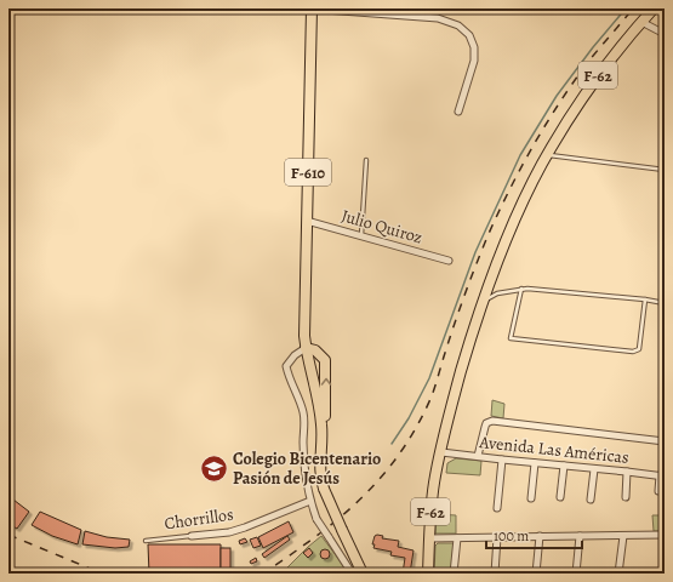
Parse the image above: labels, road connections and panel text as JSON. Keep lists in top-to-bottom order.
{
  "streets": {
    "main road": ["F-62", "F-610"],
    "street": ["Julio Quiroz", "Avenida Las Américas", "Chorrillos"]
  },
  "crossings": [
    ["F-62", "Avenida Las Américas"],
    ["F-610", "Julio Quiroz"]
  ],
  "places": {
    "school or university": ["Colegio Bicentenario Pasión de Jesús"]
  },
  "scale_bar": "100 m"
}
